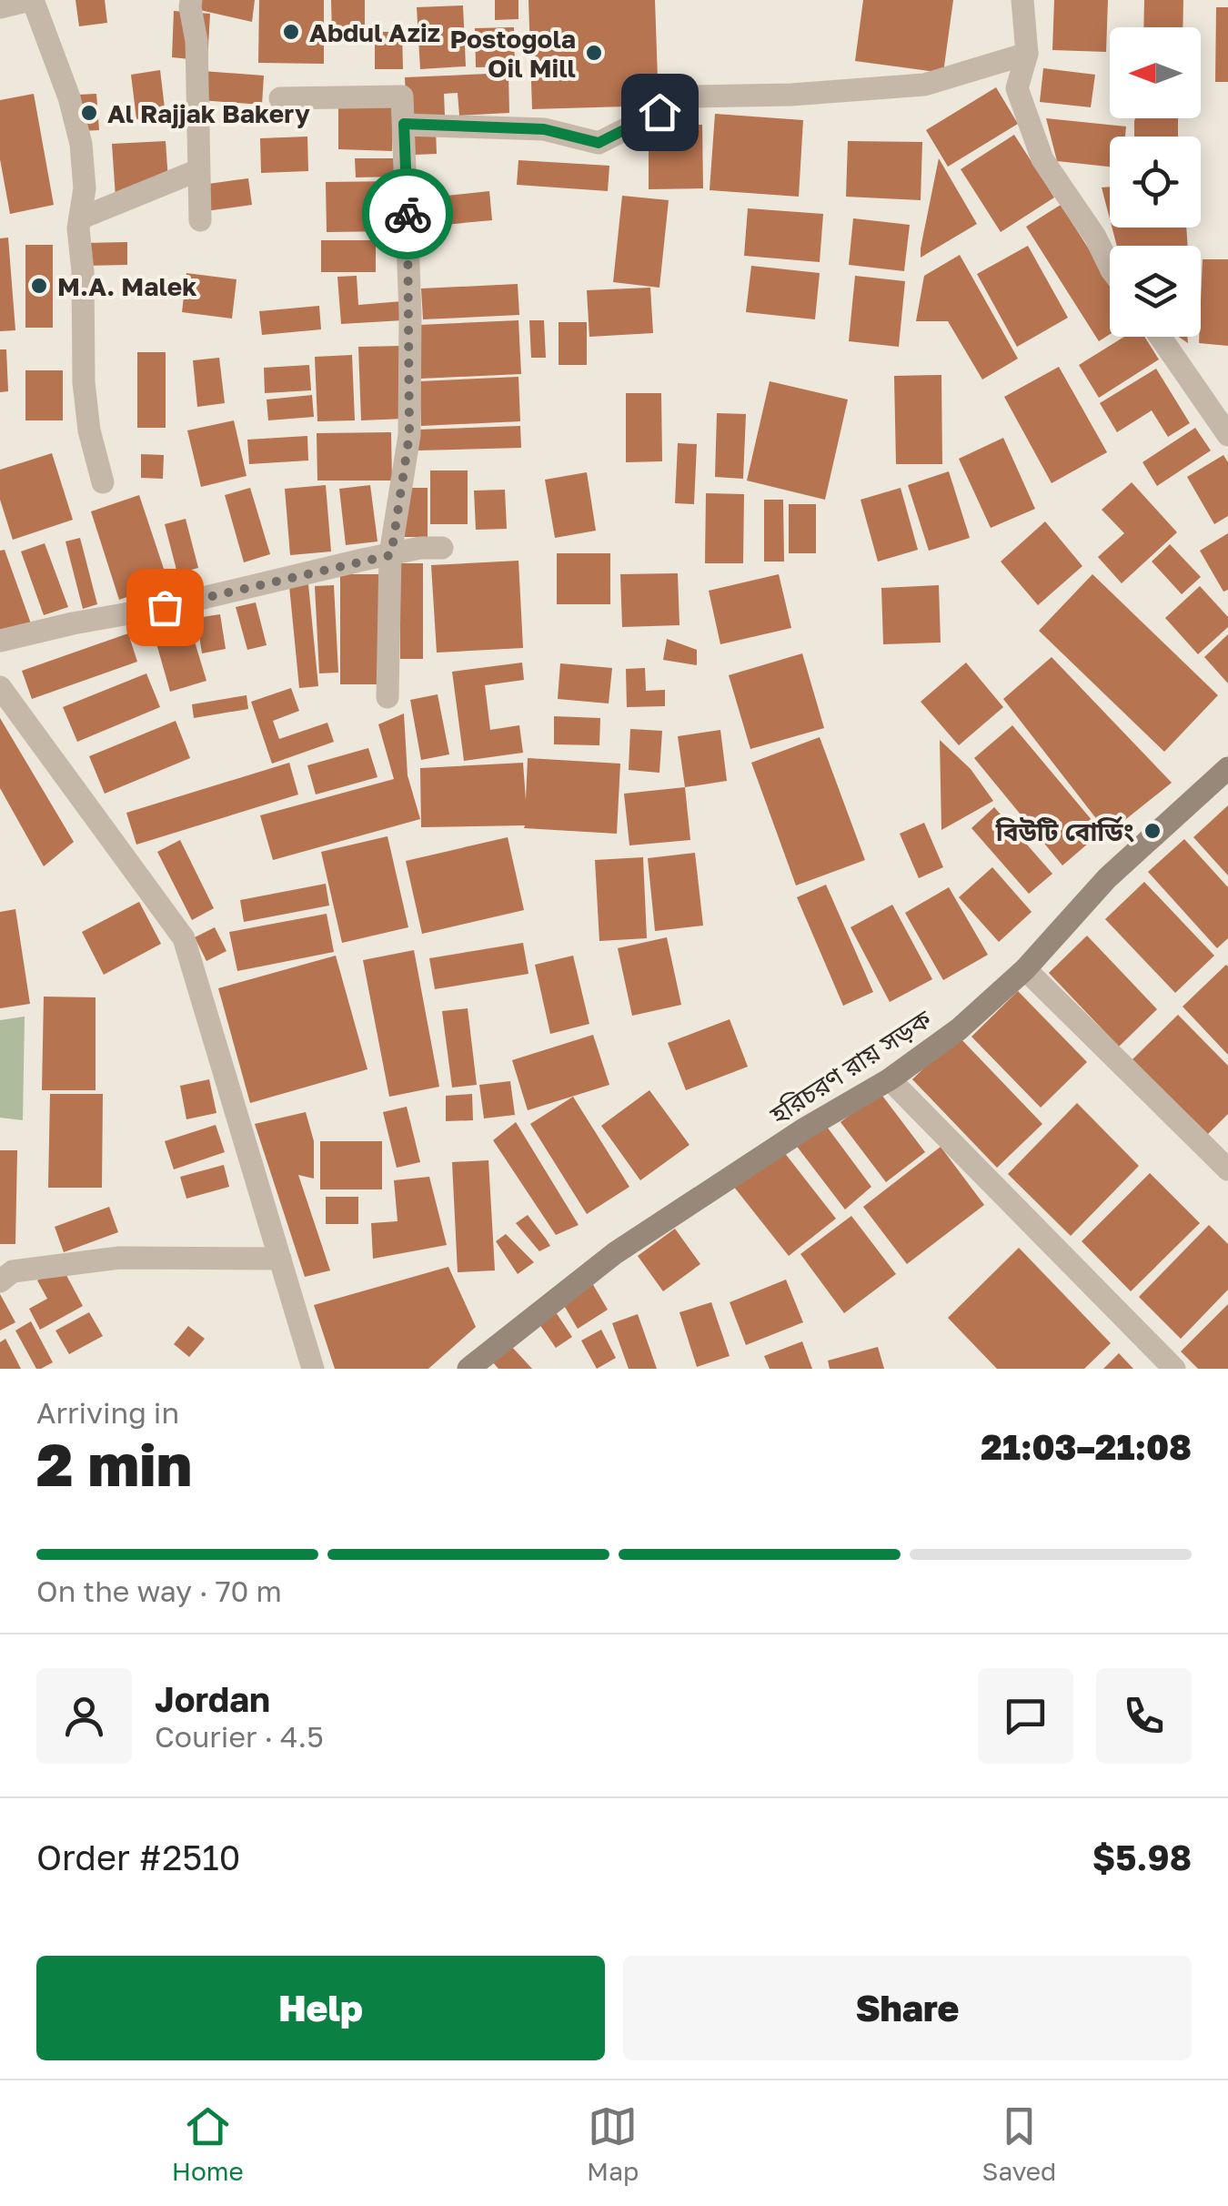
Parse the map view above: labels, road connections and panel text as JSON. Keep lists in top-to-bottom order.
{
  "streets": {
    "main road": ["হরিচরণ রায় সড়ক"]
  },
  "places": [
    "Abdul Aziz",
    "Postogola Oil Mill",
    "Al Rajjak Bakery",
    "M.A. Malek",
    "বিউটি বোর্ডিং"
  ],
  "north": "left",
  "page": {
    "heading": ["2 min", "Arriving in", "21:03–21:08"],
    "panel": [
      "Jordan",
      "Courier · 4.5",
      "Order #2510",
      "$5.98"
    ],
    "bar": "On the way · 70 m",
    "buttons": ["Help", "Share"],
    "tabs": ["Home", "Map", "Saved"]
  }
}
